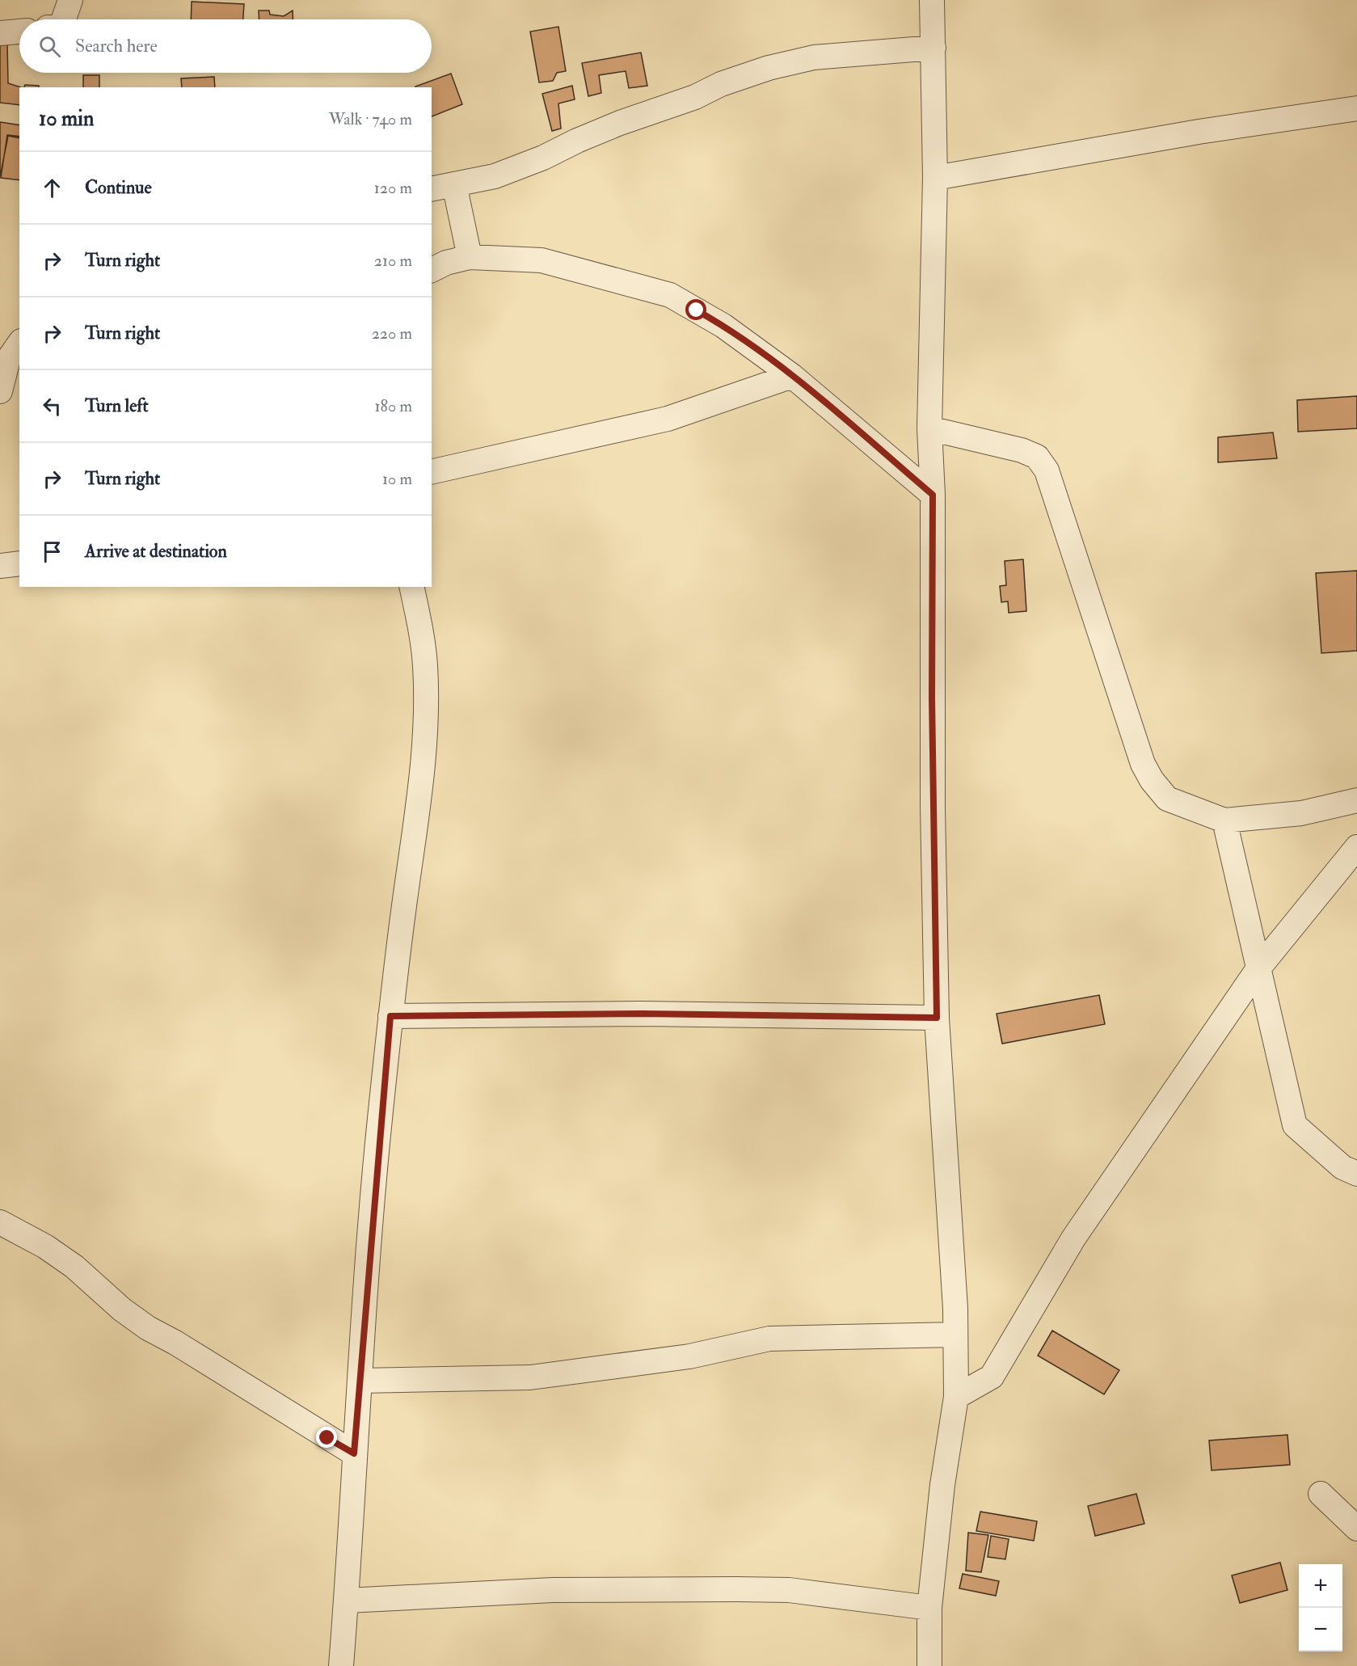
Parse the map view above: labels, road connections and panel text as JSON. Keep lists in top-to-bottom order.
{
  "page": {
    "search": "Search here",
    "heading": ["10 min", "Walk · 740 m"],
    "list": [
      ["Continue", "120 m"],
      ["Turn right", "210 m"],
      ["Turn right", "220 m"],
      ["Turn left", "180 m"],
      ["Turn right", "10 m"],
      "Arrive at destination"
    ],
    "map_buttons": ["+", "−"]
  }
}
